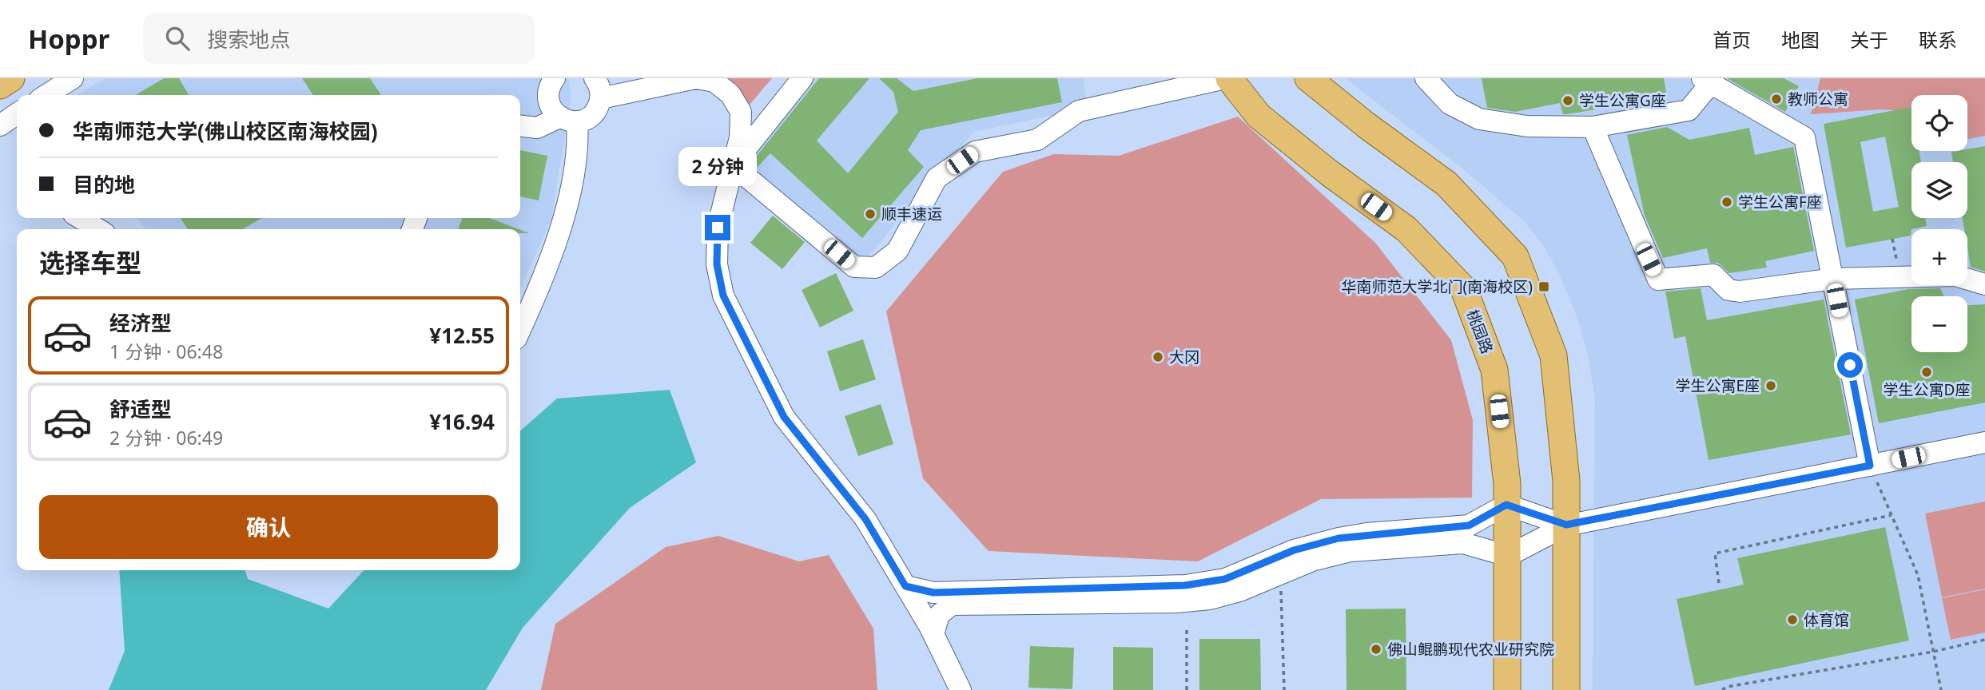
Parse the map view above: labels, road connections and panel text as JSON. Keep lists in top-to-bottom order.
{
  "streets": {
    "main road": ["桃园路"]
  },
  "places": {
    "other": [
      "教师公寓",
      "学生公寓G座",
      "学生公寓F座",
      "顺丰速运",
      "大冈",
      "学生公寓D座",
      "学生公寓E座",
      "体育馆",
      "佛山鲲鹏现代农业研究院"
    ],
    "transit": ["华南师范大学北门(南海校区)"]
  },
  "page": {
    "header": "Hoppr",
    "search": "搜索地点",
    "nav": [
      "首页",
      "地图",
      "关于",
      "联系"
    ],
    "map_buttons": ["+", "−"],
    "banner": ["华南师范大学(佛山校区南海校园)", "目的地"],
    "bubble": "2 分钟",
    "heading": "选择车型",
    "list": [
      {
        "name": "经济型",
        "note": "1 分钟 · 06:48",
        "value": "¥12.55"
      },
      {
        "name": "舒适型",
        "note": "2 分钟 · 06:49",
        "value": "¥16.94"
      }
    ],
    "buttons": "确认"
  }
}
